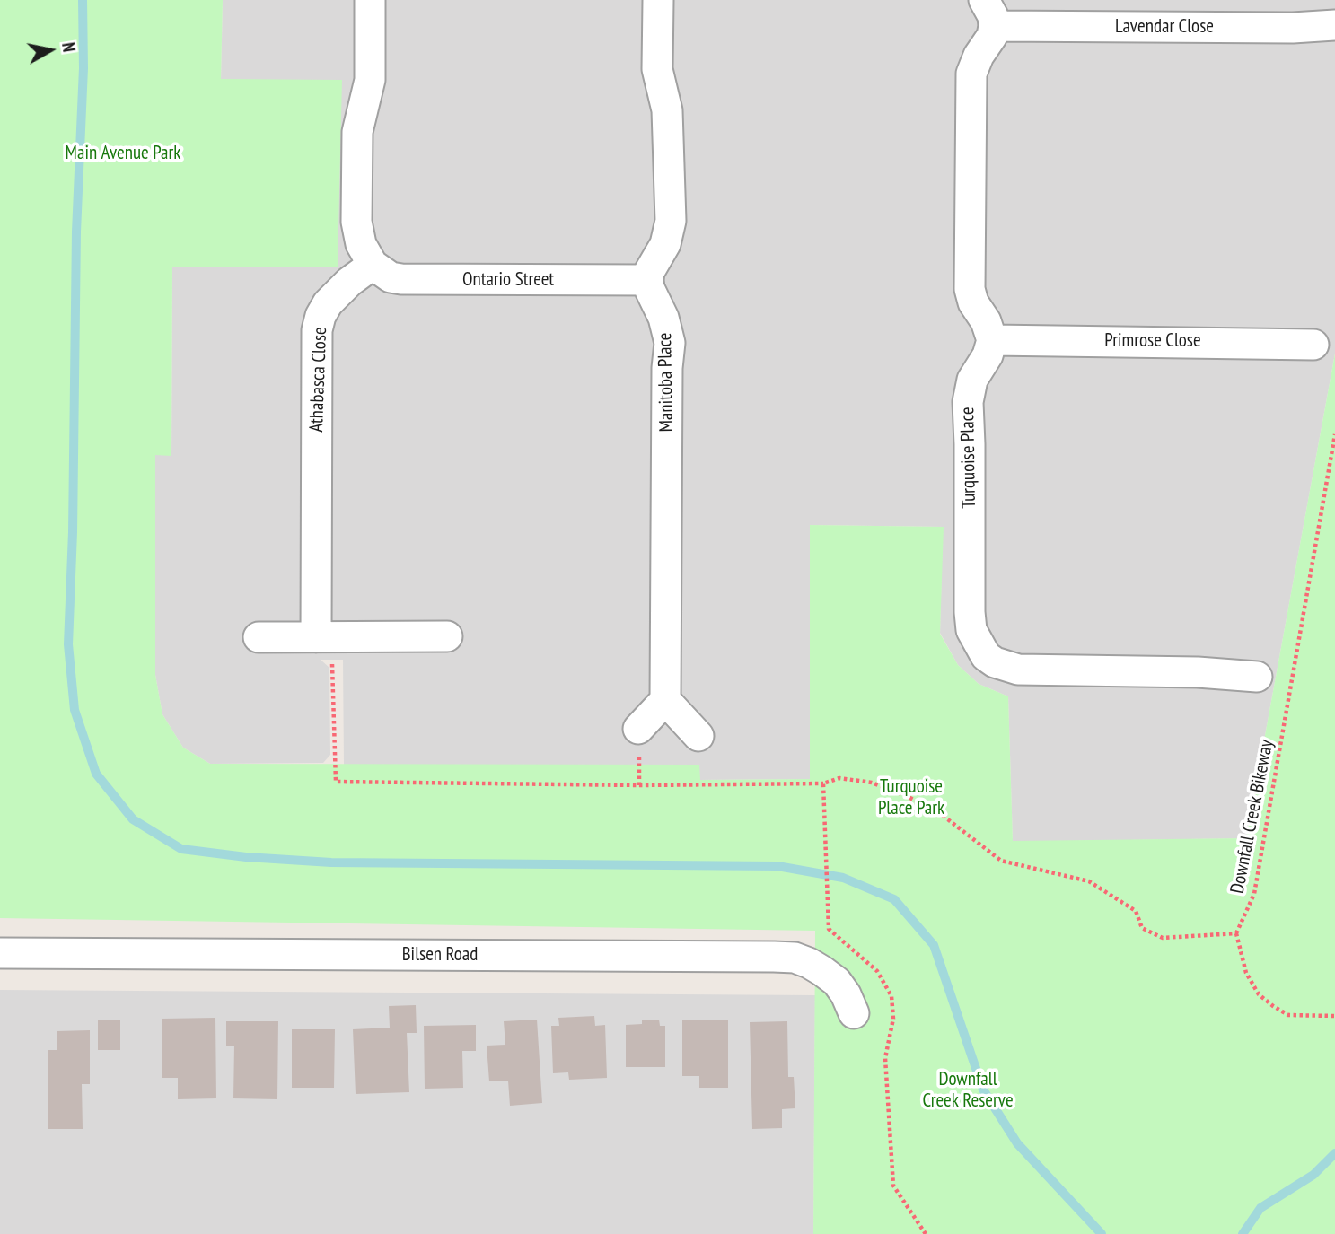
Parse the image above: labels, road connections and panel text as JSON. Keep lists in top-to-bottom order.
{
  "streets": {
    "street": [
      "Lavendar Close",
      "Ontario Street",
      "Primrose Close",
      "Athabasca Close",
      "Manitoba Place",
      "Turquoise Place",
      "Bilsen Road"
    ],
    "path": ["Downfall Creek Bikeway"]
  },
  "crossings": [
    ["Ontario Street", "Athabasca Close"],
    ["Ontario Street", "Manitoba Place"],
    ["Primrose Close", "Turquoise Place"]
  ],
  "parks": ["Main Avenue Park", "Turquoise Place Park", "Downfall Creek Reserve"],
  "north": "right"
}
